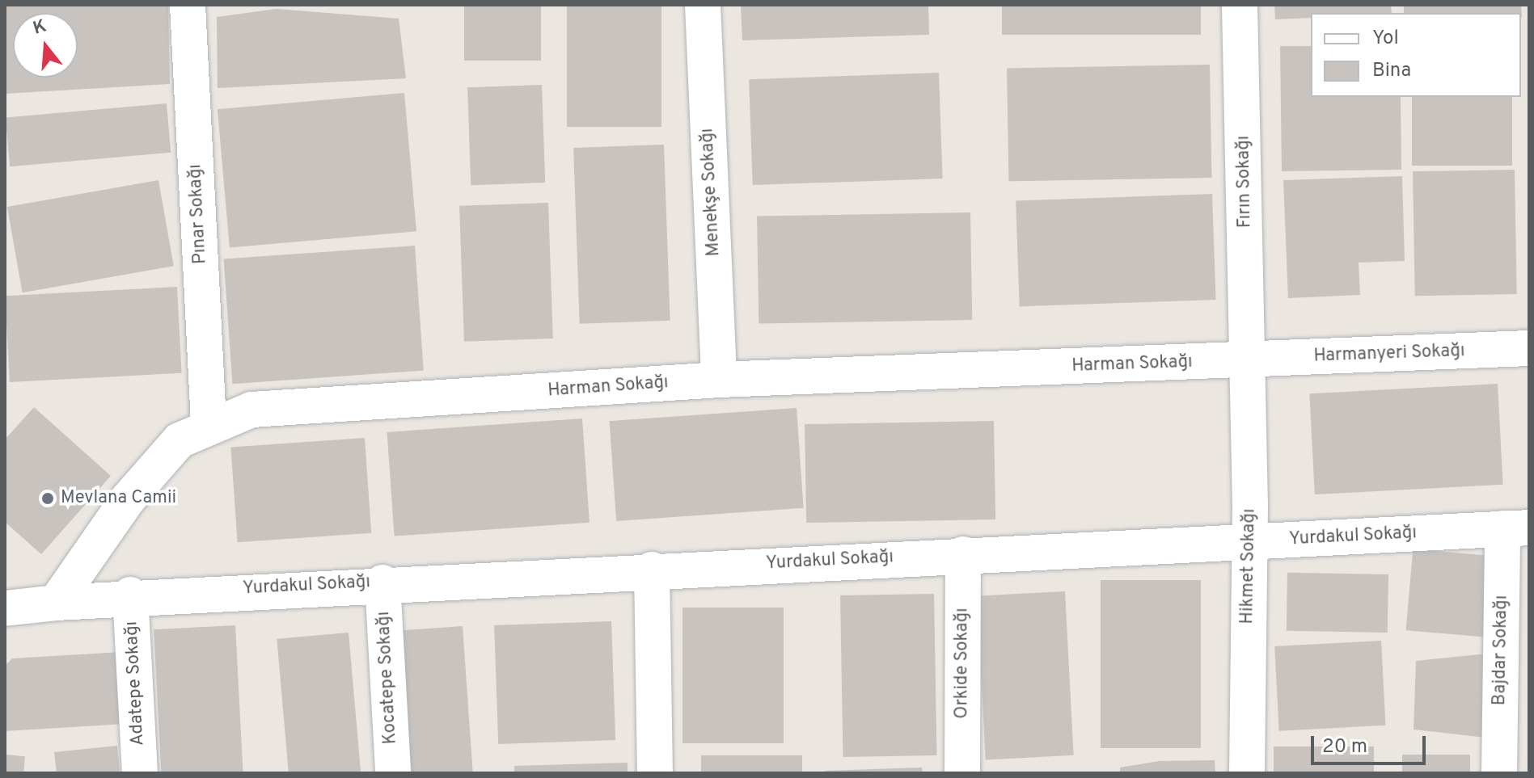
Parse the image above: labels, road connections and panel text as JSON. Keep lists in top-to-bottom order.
{
  "streets": {
    "street": [
      "Fırın Sokağı",
      "Menekşe Sokağı",
      "Pınar Sokağı",
      "Harmanyeri Sokağı",
      "Harman Sokağı",
      "Yurdakul Sokağı",
      "Hikmet Sokağı",
      "Bajdar Sokağı",
      "Orkide Sokağı",
      "Kocatepe Sokağı",
      "Adatepe Sokağı"
    ]
  },
  "crossings": [
    ["Fırın Sokağı", "Harmanyeri Sokağı"],
    ["Fırın Sokağı", "Harman Sokağı"],
    ["Fırın Sokağı", "Hikmet Sokağı"],
    ["Menekşe Sokağı", "Harman Sokağı"],
    ["Pınar Sokağı", "Harman Sokağı"],
    ["Harmanyeri Sokağı", "Harman Sokağı"],
    ["Harmanyeri Sokağı", "Hikmet Sokağı"],
    ["Harman Sokağı", "Hikmet Sokağı"],
    ["Yurdakul Sokağı", "Hikmet Sokağı"],
    ["Yurdakul Sokağı", "Bajdar Sokağı"],
    ["Yurdakul Sokağı", "Orkide Sokağı"],
    ["Yurdakul Sokağı", "Kocatepe Sokağı"],
    ["Yurdakul Sokağı", "Adatepe Sokağı"]
  ],
  "places": ["Mevlana Camii"],
  "legend": ["Yol", "Bina"],
  "scale_bar": "20 m",
  "north": "top"
}
